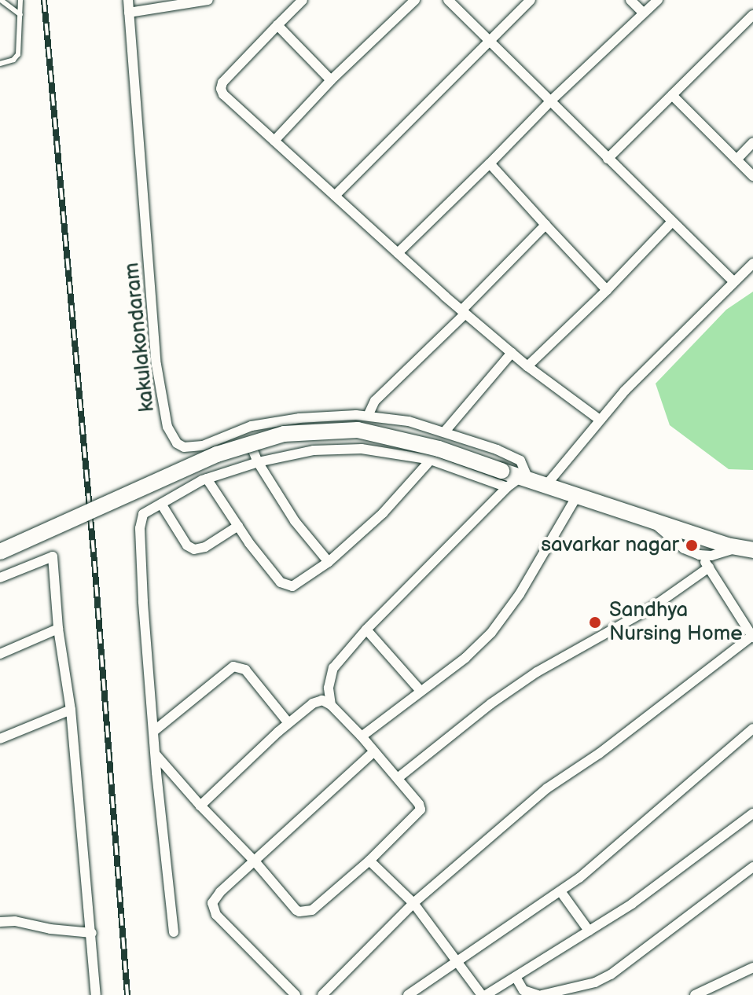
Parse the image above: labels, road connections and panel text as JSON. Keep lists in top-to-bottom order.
{
  "streets": {
    "street": ["kakulakondaram"]
  },
  "places": ["savarkar nagar", "Sandhya Nursing Home"]
}
